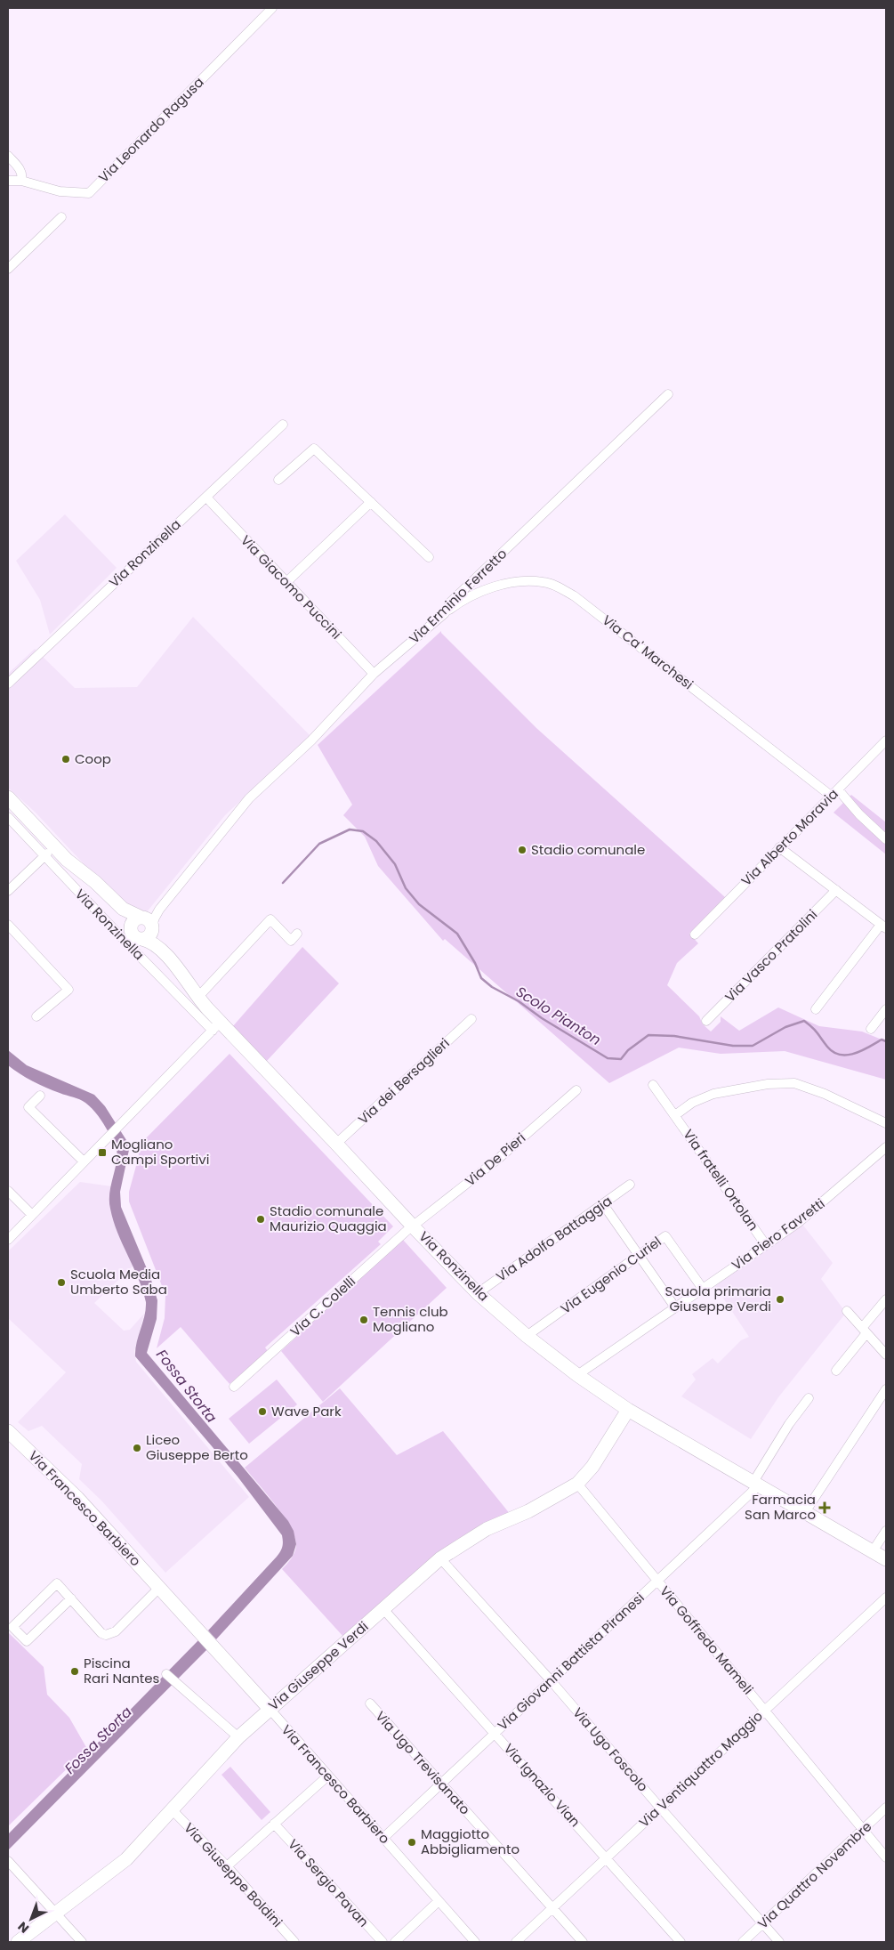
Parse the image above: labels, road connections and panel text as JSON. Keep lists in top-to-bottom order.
{
  "streets": {
    "street": [
      "Via Leonardo Ragusa",
      "Via Ronzinella",
      "Via Giacomo Puccini",
      "Via Erminio Ferretto",
      "Via Ca' Marchesi",
      "Via Alberto Moravia",
      "Via Vasco Pratolini",
      "Via dei Bersaglieri",
      "Via De Pieri",
      "Via fratelli Ortolan",
      "Via Piero Favretti",
      "Via Adolfo Battaggia",
      "Via Eugenio Curiel",
      "Via C. Colelli",
      "Via Francesco Barbiero",
      "Via Goffredo Mameli",
      "Via Giovanni Battista Piranesi",
      "Via Giuseppe Verdi",
      "Via Ugo Foscolo",
      "Via Ugo Trevisanato",
      "Via Ventiquattro Maggio",
      "Via Ignazio Vian",
      "Via Giuseppe Boldini",
      "Via Quattro Novembre",
      "Via Sergio Pavan"
    ]
  },
  "crossings": [
    ["Via Ronzinella", "Via Erminio Ferretto"],
    ["Via Ronzinella", "Via dei Bersaglieri"],
    ["Via Ronzinella", "Via De Pieri"],
    ["Via Ronzinella", "Via Piero Favretti"],
    ["Via Ronzinella", "Via Adolfo Battaggia"],
    ["Via Ronzinella", "Via Eugenio Curiel"],
    ["Via Ronzinella", "Via C. Colelli"],
    ["Via Ronzinella", "Via Giovanni Battista Piranesi"],
    ["Via Ronzinella", "Via Giuseppe Verdi"],
    ["Via Giacomo Puccini", "Via Erminio Ferretto"],
    ["Via Erminio Ferretto", "Via Ca' Marchesi"],
    ["Via Ca' Marchesi", "Via Alberto Moravia"],
    ["Via De Pieri", "Via C. Colelli"],
    ["Via fratelli Ortolan", "Via Piero Favretti"],
    ["Via Piero Favretti", "Via Eugenio Curiel"],
    ["Via Francesco Barbiero", "Via Giovanni Battista Piranesi"],
    ["Via Francesco Barbiero", "Via Giuseppe Verdi"],
    ["Via Goffredo Mameli", "Via Giovanni Battista Piranesi"],
    ["Via Goffredo Mameli", "Via Giuseppe Verdi"],
    ["Via Goffredo Mameli", "Via Ventiquattro Maggio"],
    ["Via Goffredo Mameli", "Via Quattro Novembre"],
    ["Via Giovanni Battista Piranesi", "Via Ugo Foscolo"],
    ["Via Giovanni Battista Piranesi", "Via Ugo Trevisanato"],
    ["Via Giovanni Battista Piranesi", "Via Ignazio Vian"],
    ["Via Giuseppe Verdi", "Via Ugo Foscolo"],
    ["Via Giuseppe Verdi", "Via Ignazio Vian"],
    ["Via Giuseppe Verdi", "Via Giuseppe Boldini"],
    ["Via Ugo Foscolo", "Via Ventiquattro Maggio"],
    ["Via Ugo Foscolo", "Via Quattro Novembre"],
    ["Via Ugo Trevisanato", "Via Ventiquattro Maggio"],
    ["Via Ventiquattro Maggio", "Via Ignazio Vian"]
  ],
  "water": ["Scolo Pianton", "Fossa Storta"],
  "places": {
    "other": [
      "Coop",
      "Stadio comunale",
      "Stadio comunale Maurizio Quaggia",
      "Scuola Media Umberto Saba",
      "Scuola primaria Giuseppe Verdi",
      "Tennis club Mogliano",
      "Wave Park",
      "Liceo Giuseppe Berto",
      "Piscina Rari Nantes",
      "Maggiotto Abbigliamento"
    ],
    "transit": ["Mogliano Campi Sportivi"],
    "health": ["Farmacia San Marco"]
  },
  "north": "bottom left"
}
